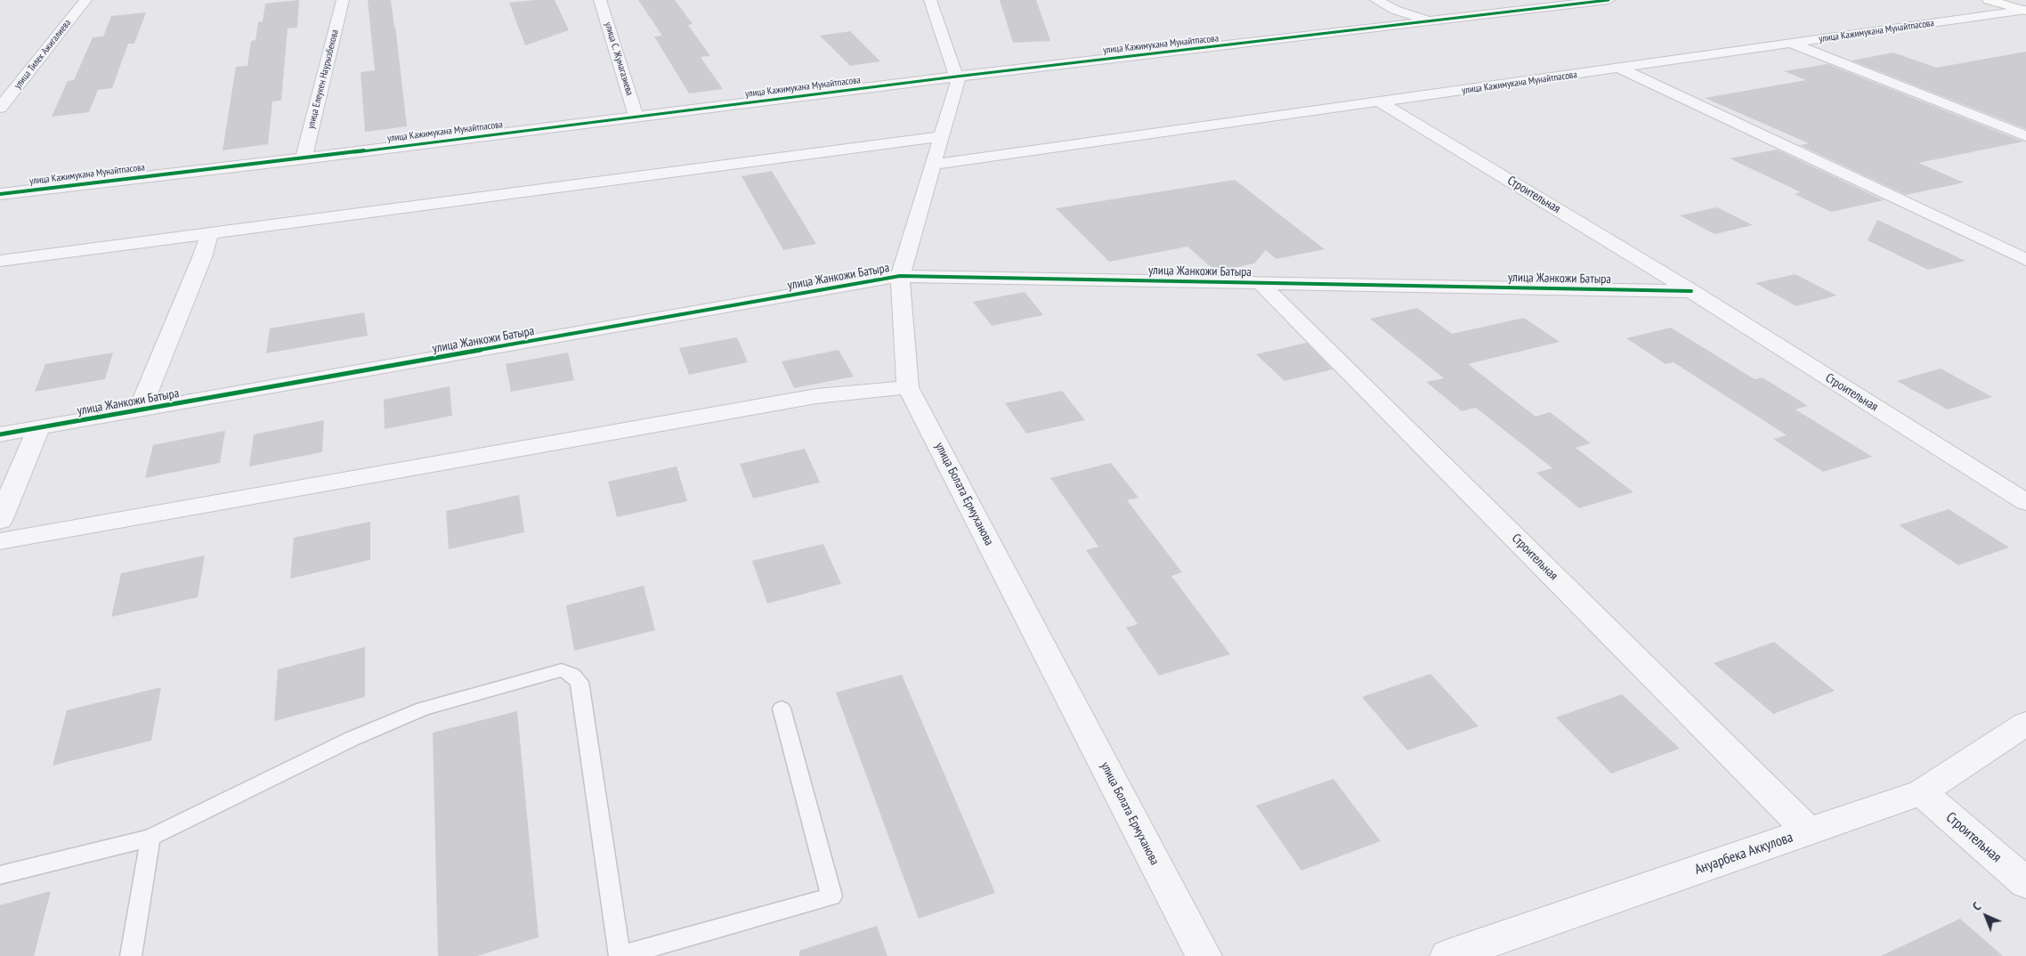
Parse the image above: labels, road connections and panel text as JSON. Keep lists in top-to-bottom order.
{
  "streets": {
    "street": [
      "улица Кажимукана Мунайтпасова",
      "улица Тилек Ажигалиева",
      "улица С. Жумагазиева",
      "улица Елеукен Наурызбекова",
      "Строительная",
      "улица Жанкожи Батыра",
      "улица Болата Ермуханова",
      "Ануарбека Аккулова"
    ]
  },
  "crossings": [
    ["улица Кажимукана Мунайтпасова", "улица С. Жумагазиева"],
    ["улица Кажимукана Мунайтпасова", "улица Елеукен Наурызбекова"],
    ["улица Кажимукана Мунайтпасова", "Строительная"],
    ["улица Кажимукана Мунайтпасова", "улица Болата Ермуханова"],
    ["Строительная", "улица Жанкожи Батыра"],
    ["Строительная", "Ануарбека Аккулова"],
    ["улица Жанкожи Батыра", "улица Болата Ермуханова"]
  ],
  "north": "top left"
}
